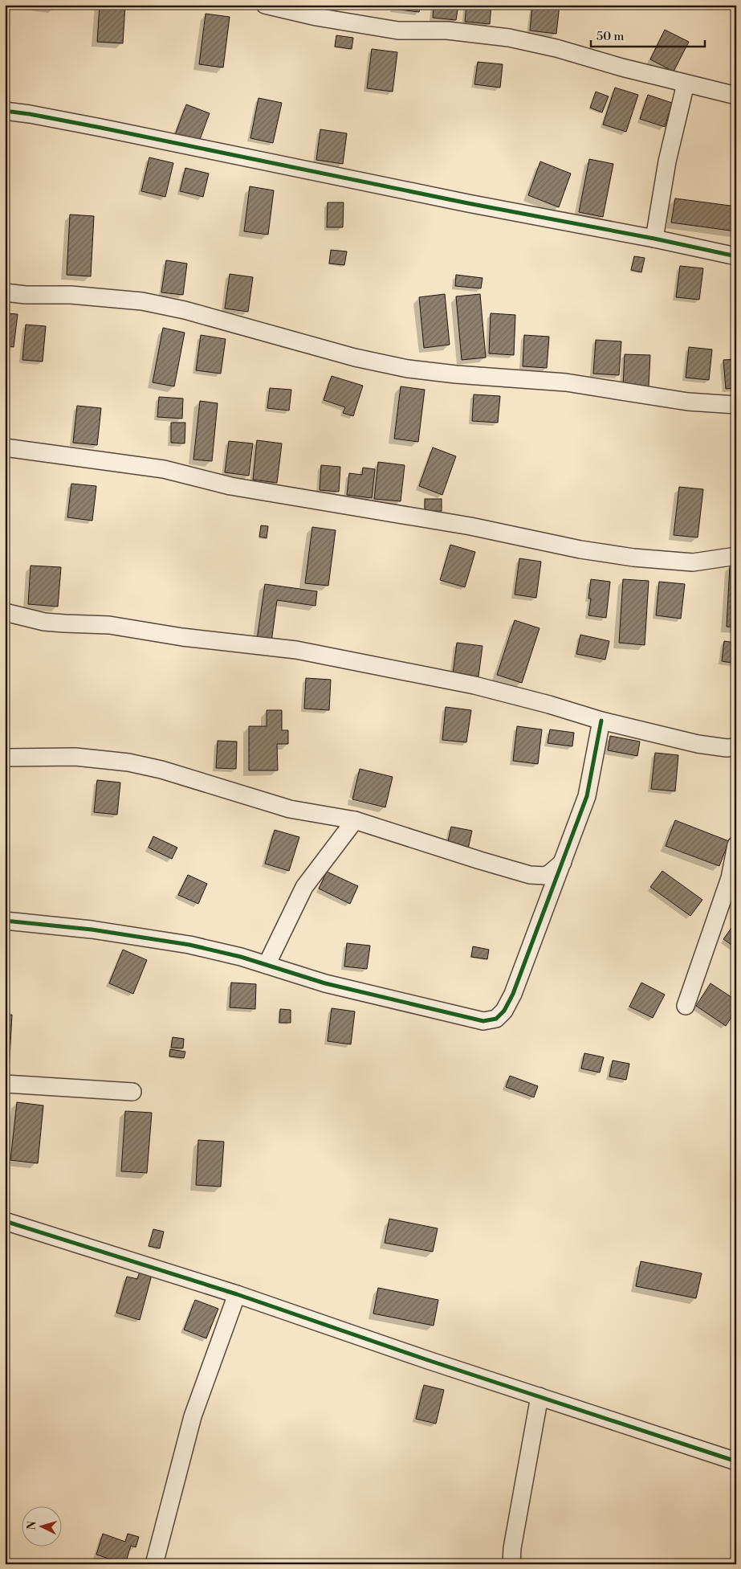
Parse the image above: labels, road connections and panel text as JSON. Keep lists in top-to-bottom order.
{
  "scale_bar": "50 m",
  "north": "left"
}
